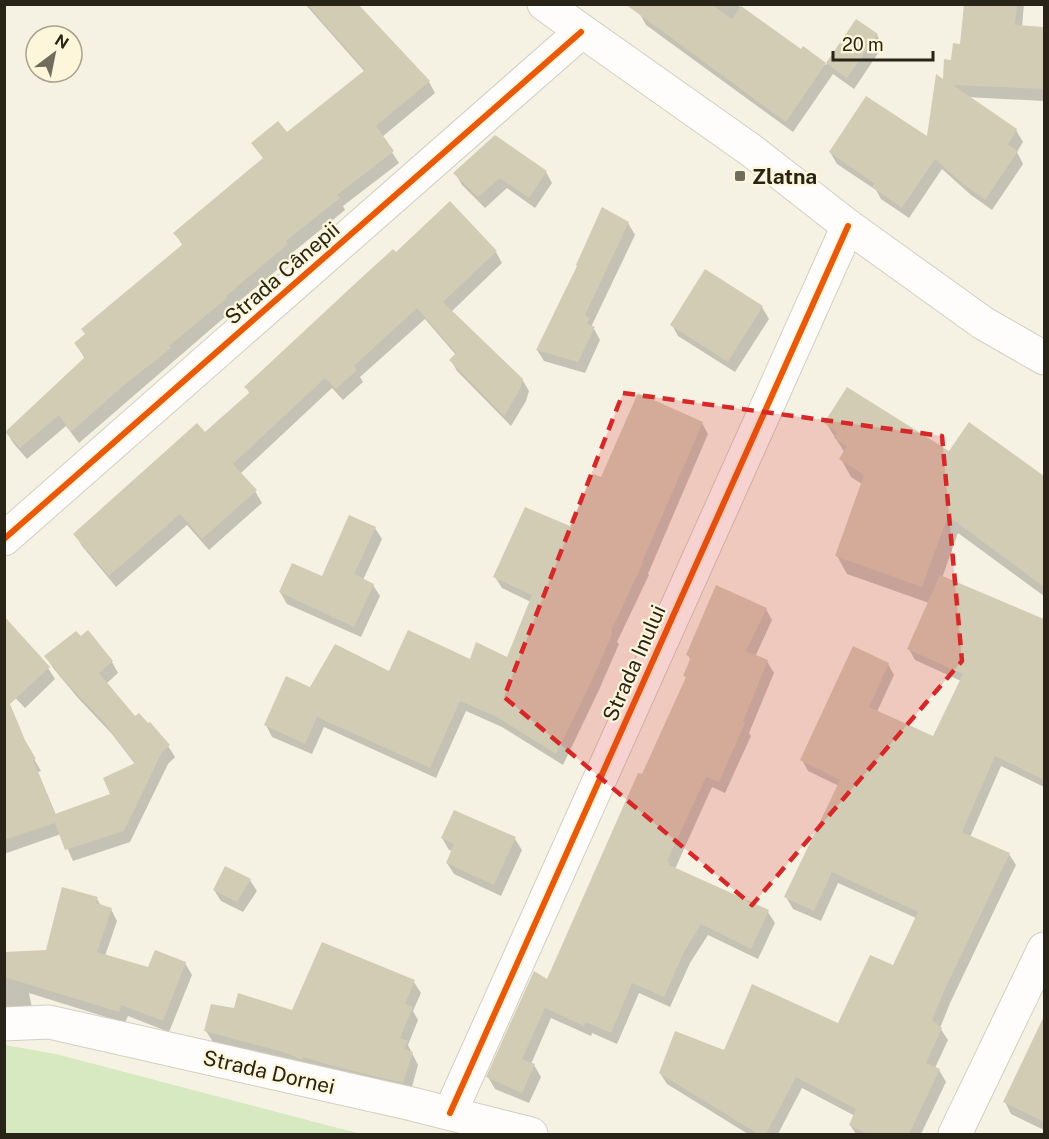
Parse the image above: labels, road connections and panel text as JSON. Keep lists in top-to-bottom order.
{
  "streets": {
    "street": ["Strada Cânepii", "Strada Inului", "Strada Dornei"]
  },
  "crossings": [
    ["Strada Inului", "Strada Dornei"]
  ],
  "places": {
    "transit": ["Zlatna"]
  },
  "scale_bar": "20 m",
  "north": "top right"
}
